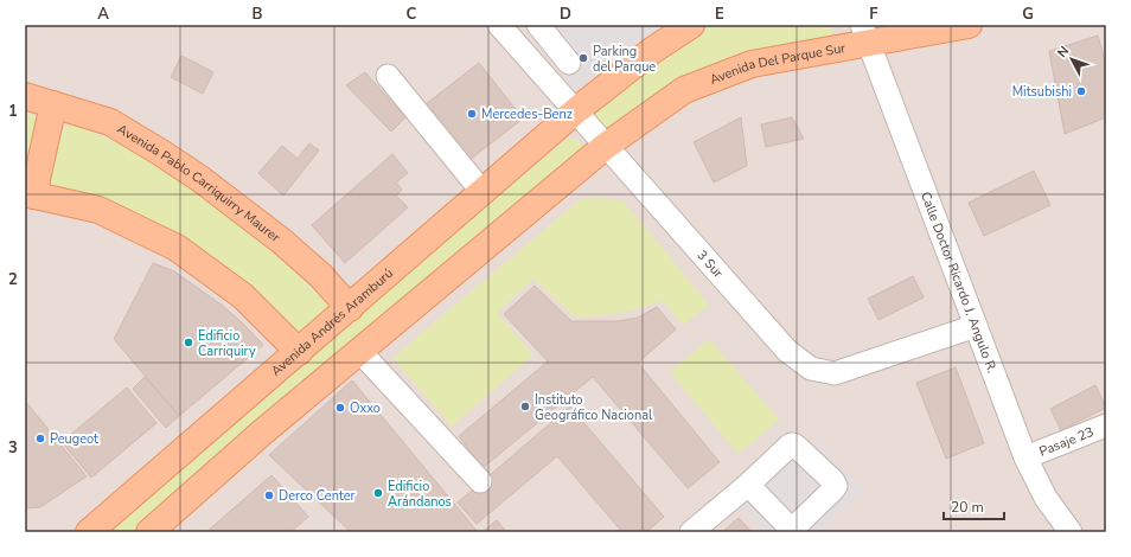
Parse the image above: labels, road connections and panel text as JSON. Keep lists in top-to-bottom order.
{
  "streets": {
    "main road": ["Avenida Del Parque Sur", "Avenida Pablo Carriquirry Maurer", "Avenida Andrés Aramburú"],
    "street": ["3 Sur", "Calle Doctor Ricardo J. Angulo R.", "Pasaje 23"]
  },
  "crossings": [
    ["Avenida Del Parque Sur", "3 Sur"],
    ["Avenida Del Parque Sur", "Calle Doctor Ricardo J. Angulo R."],
    ["Avenida Pablo Carriquirry Maurer", "Avenida Andrés Aramburú"],
    ["3 Sur", "Calle Doctor Ricardo J. Angulo R."],
    ["3 Sur", "Avenida Andrés Aramburú"],
    ["Calle Doctor Ricardo J. Angulo R.", "Pasaje 23"]
  ],
  "places": [
    "Parking del Parque",
    "Mitsubishi",
    "Mercedes-Benz",
    "Edificio Carriquiry",
    "Instituto Geográfico Nacional",
    "Oxxo",
    "Peugeot",
    "Edificio Arándanos",
    "Derco Center"
  ],
  "scale_bar": "20 m",
  "north": "top left",
  "grid": {
    "columns": [
      "A",
      "B",
      "C",
      "D",
      "E",
      "F",
      "G"
    ],
    "rows": ["1", "2", "3"]
  }
}
